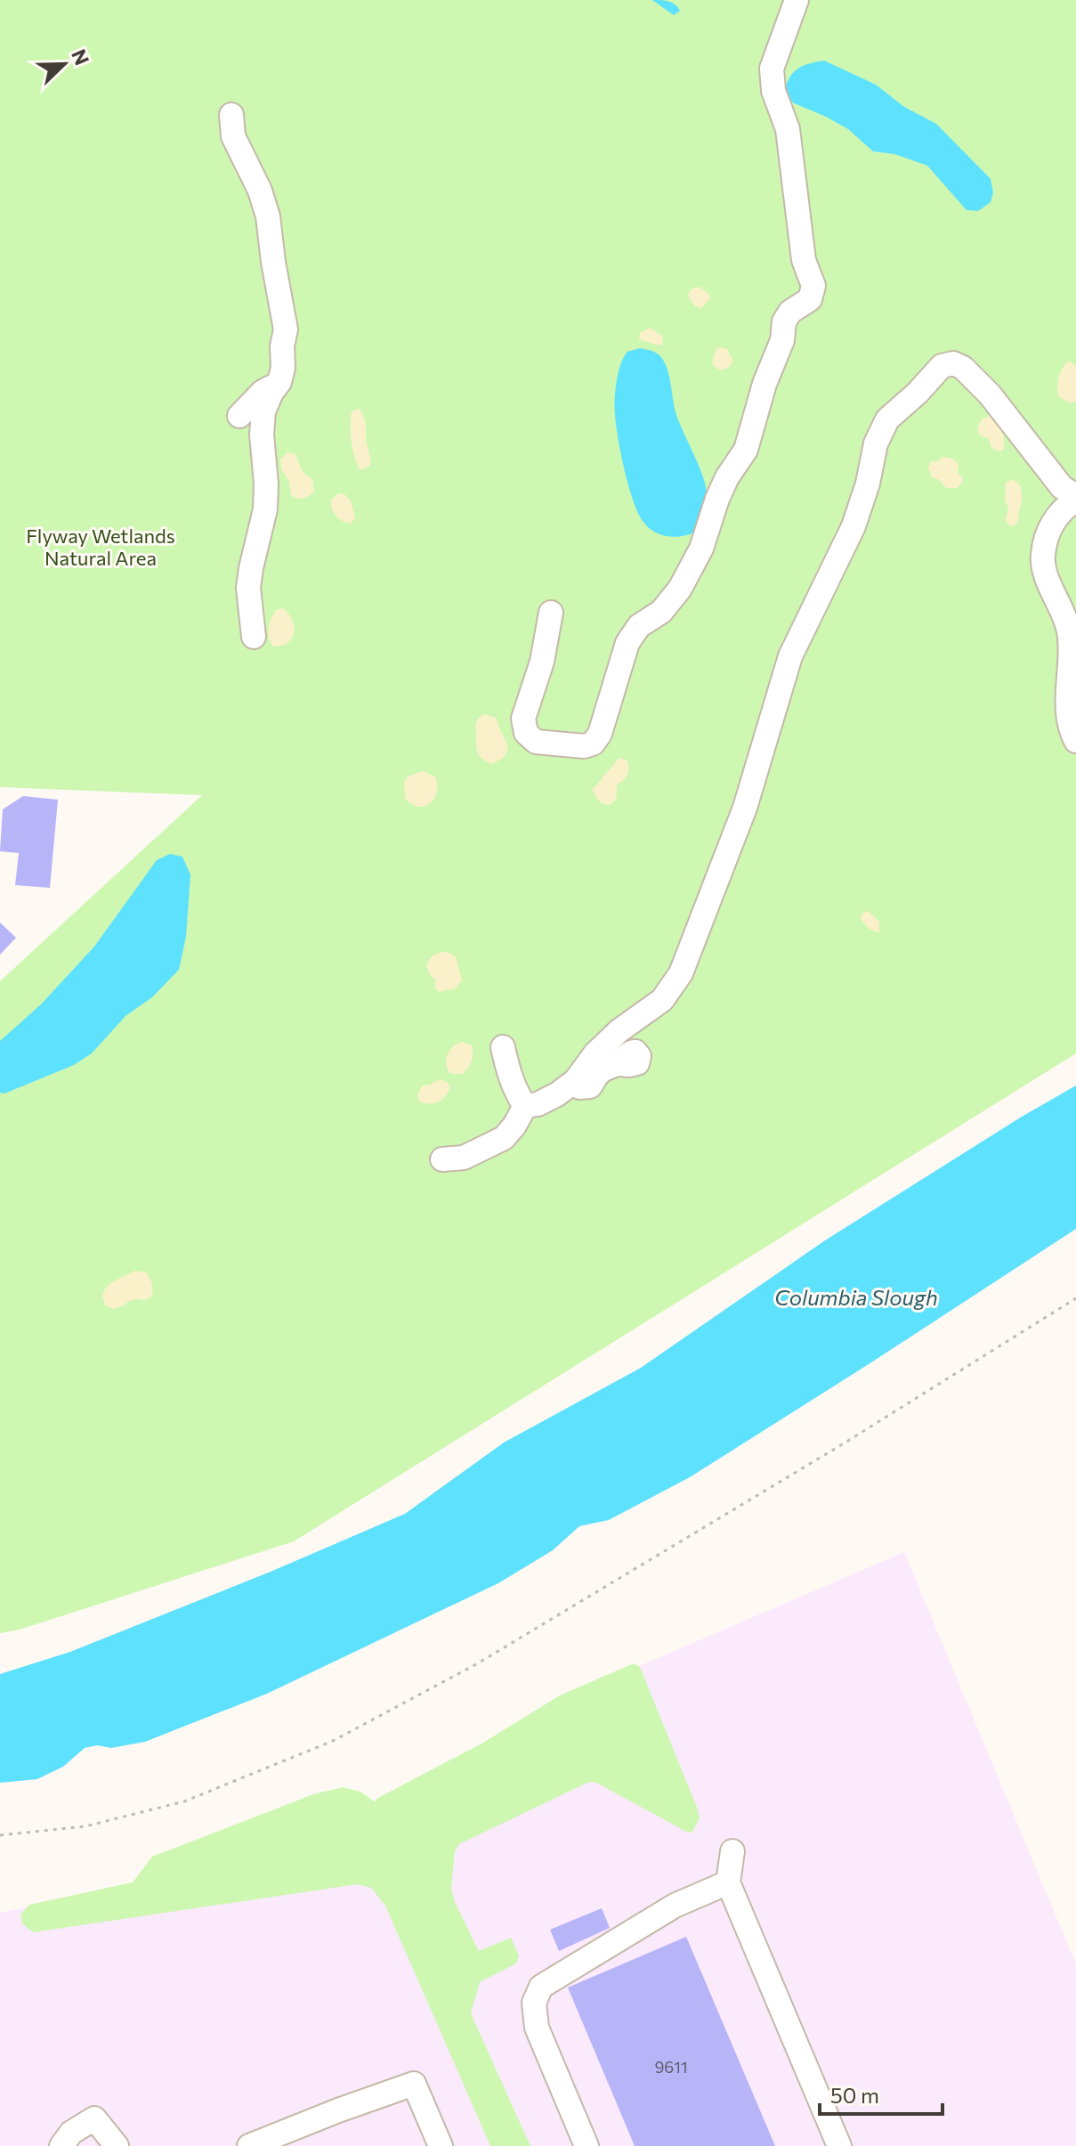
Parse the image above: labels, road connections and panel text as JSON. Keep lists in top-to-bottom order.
{
  "water": ["Columbia Slough"],
  "parks": ["Flyway Wetlands Natural Area"],
  "house_numbers": ["9611"],
  "scale_bar": "50 m",
  "north": "top right"
}
